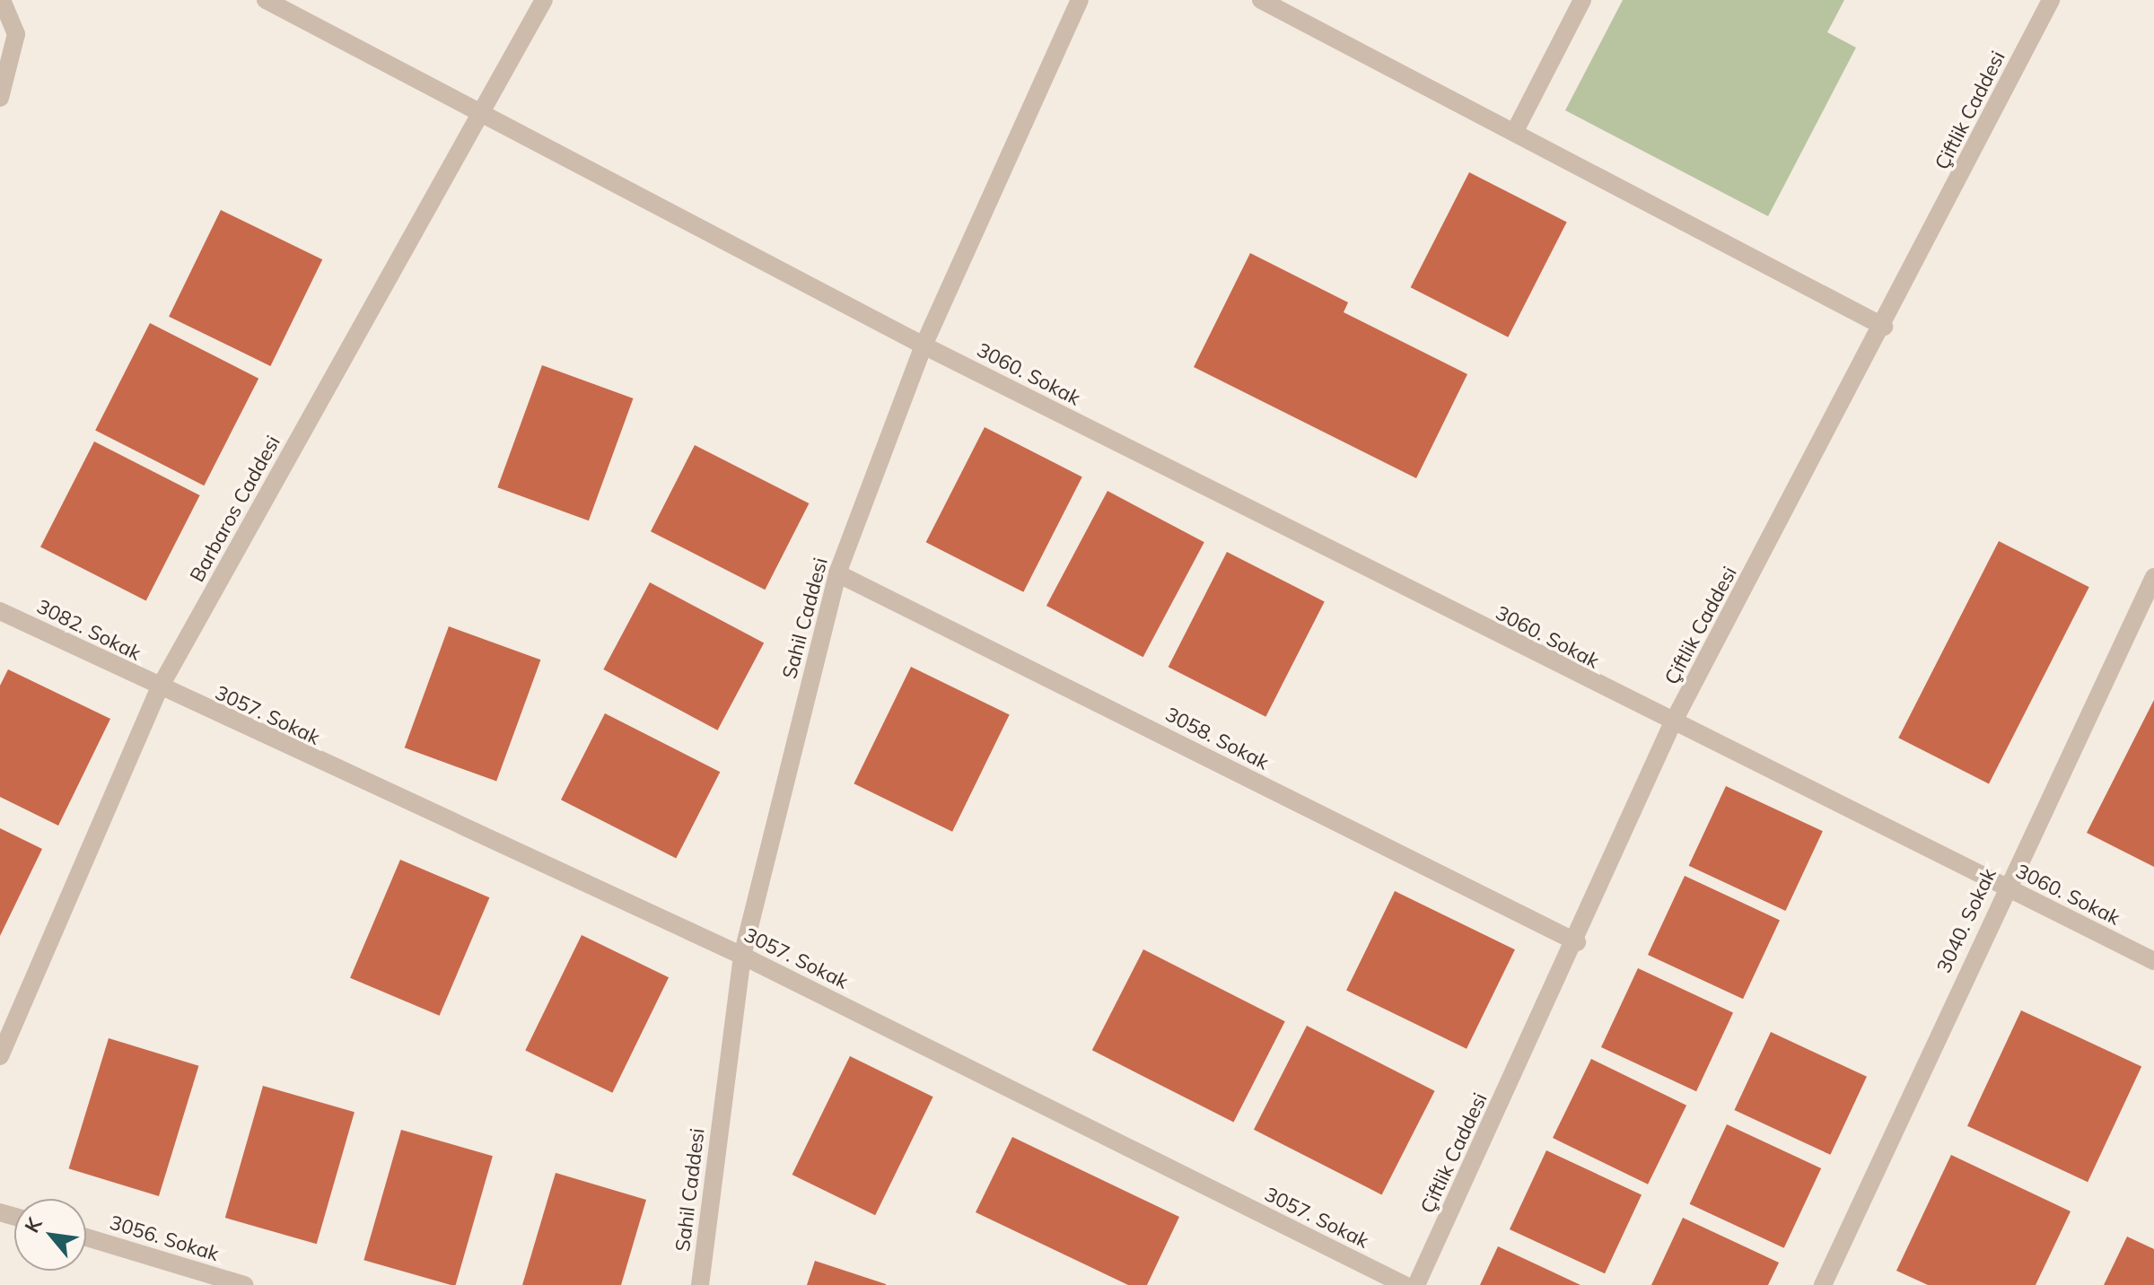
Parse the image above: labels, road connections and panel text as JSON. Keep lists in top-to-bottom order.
{
  "streets": {
    "street": [
      "Çiftlik Caddesi",
      "3060. Sokak",
      "Barbaros Caddesi",
      "Sahil Caddesi",
      "3082. Sokak",
      "3057. Sokak",
      "3058. Sokak",
      "3040. Sokak",
      "3056. Sokak"
    ]
  },
  "crossings": [
    ["Çiftlik Caddesi", "3060. Sokak"],
    ["Çiftlik Caddesi", "3058. Sokak"],
    ["3060. Sokak", "Barbaros Caddesi"],
    ["3060. Sokak", "Sahil Caddesi"],
    ["3060. Sokak", "3040. Sokak"],
    ["Barbaros Caddesi", "3082. Sokak"],
    ["Barbaros Caddesi", "3057. Sokak"],
    ["Sahil Caddesi", "3057. Sokak"],
    ["Sahil Caddesi", "3058. Sokak"],
    ["3082. Sokak", "3057. Sokak"]
  ],
  "north": "top left"
}
